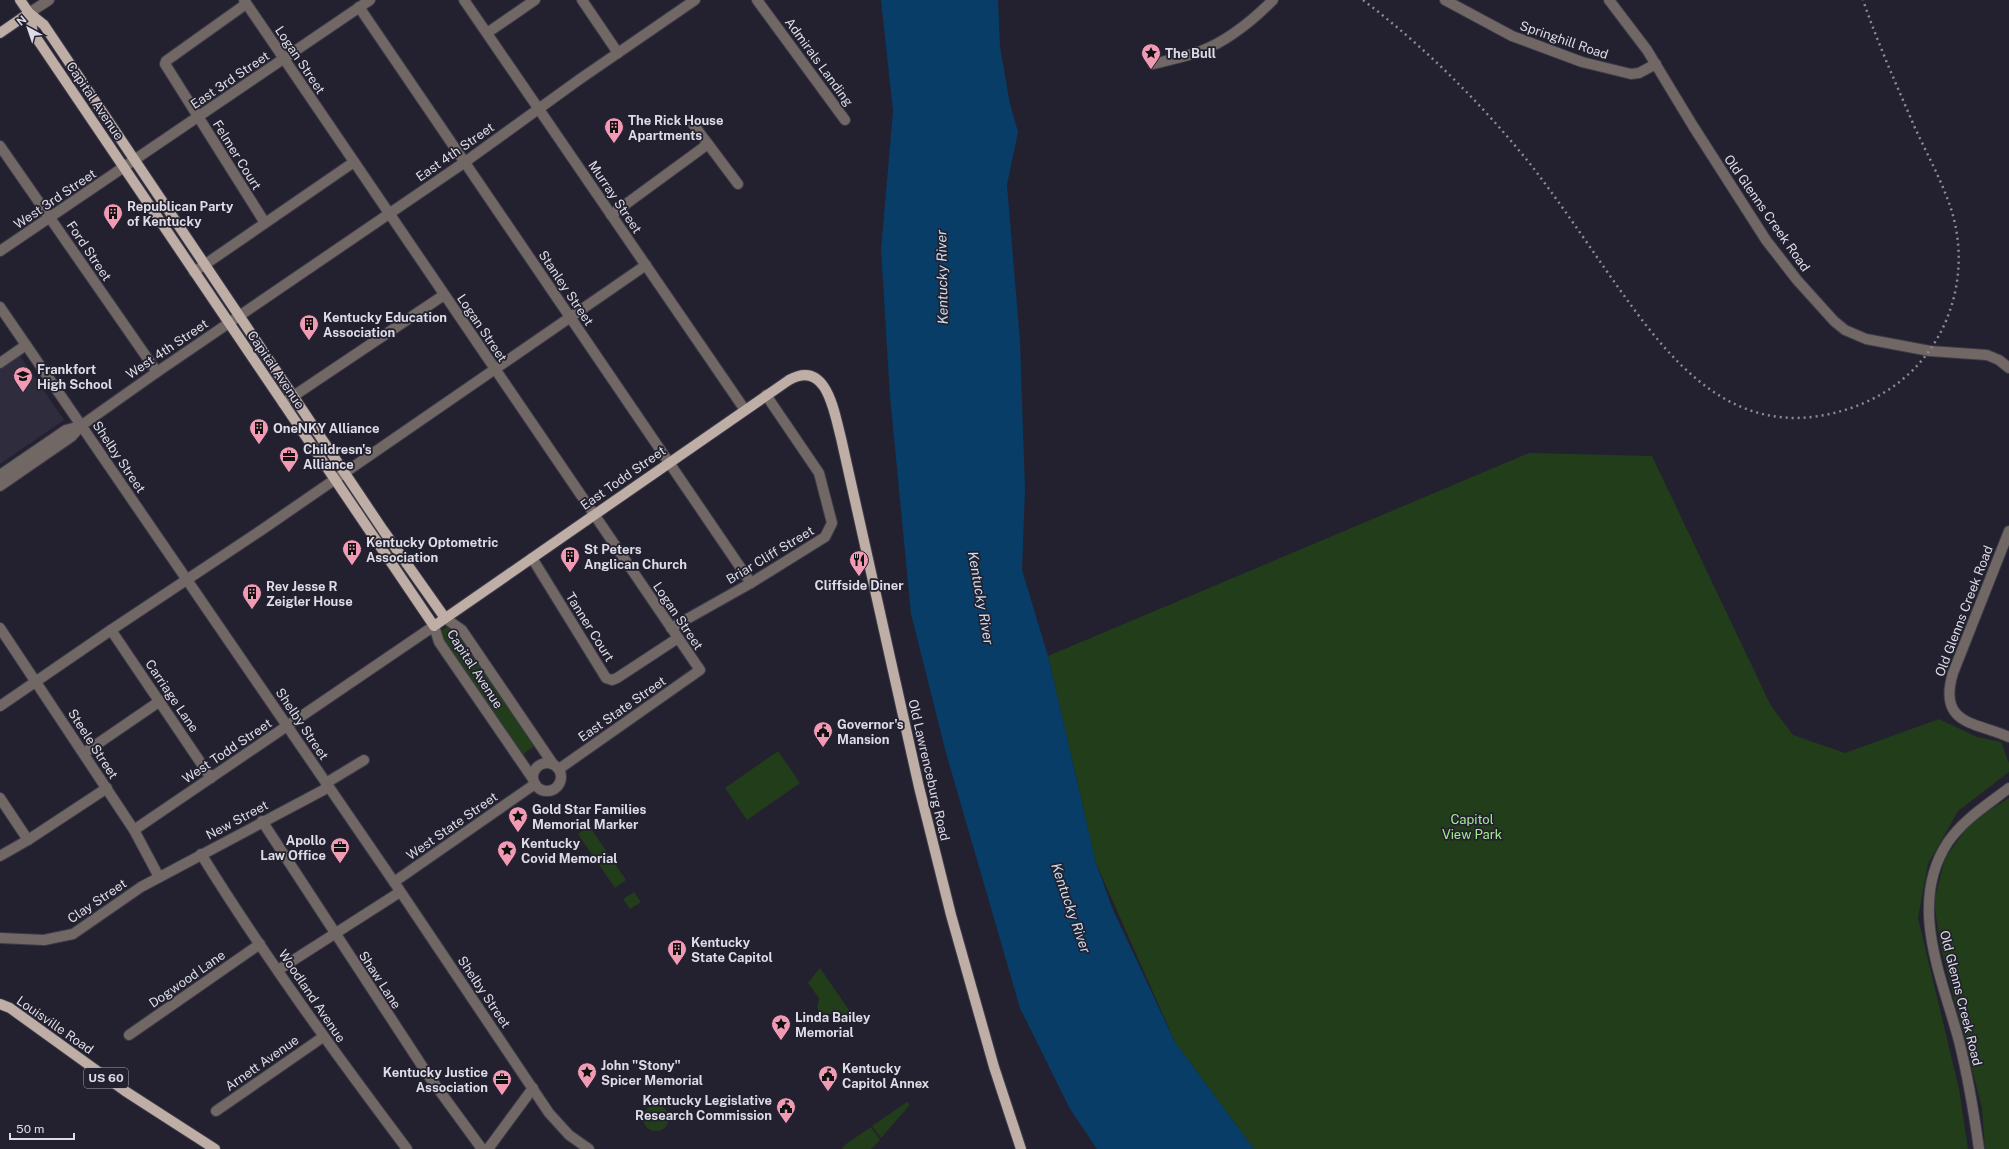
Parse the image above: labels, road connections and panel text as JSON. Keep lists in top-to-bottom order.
{
  "streets": {
    "main road": [
      "Capital Avenue",
      "East Todd Street",
      "Old Lawrenceburg Road",
      "Louisville Road",
      "US 60"
    ],
    "street": [
      "Springhill Road",
      "Logan Street",
      "Admirals Landing",
      "East 3rd Street",
      "East 4th Street",
      "Felmer Court",
      "Murray Street",
      "West 3rd Street",
      "Old Glenns Creek Road",
      "Ford Street",
      "Stanley Street",
      "West 4th Street",
      "Shelby Street",
      "Briar Cliff Street",
      "Tanner Court",
      "Carriage Lane",
      "East State Street",
      "Steele Street",
      "West Todd Street",
      "New Street",
      "West State Street",
      "Clay Street",
      "Dogwood Lane",
      "Shaw Lane",
      "Woodland Avenue",
      "Arnett Avenue"
    ]
  },
  "crossings": [
    ["Springhill Road", "Old Glenns Creek Road"],
    ["Logan Street", "East 3rd Street"],
    ["Logan Street", "East 4th Street"],
    ["Logan Street", "Felmer Court"],
    ["Logan Street", "East Todd Street"],
    ["Logan Street", "Briar Cliff Street"],
    ["Logan Street", "Tanner Court"],
    ["Logan Street", "East State Street"],
    ["East 3rd Street", "Capital Avenue"],
    ["East 3rd Street", "Felmer Court"],
    ["East 3rd Street", "West 3rd Street"],
    ["East 3rd Street", "Stanley Street"],
    ["Capital Avenue", "East 4th Street"],
    ["Capital Avenue", "West 3rd Street"],
    ["Capital Avenue", "West 4th Street"],
    ["Capital Avenue", "East Todd Street"],
    ["Capital Avenue", "East State Street"],
    ["Capital Avenue", "West Todd Street"],
    ["Capital Avenue", "West State Street"],
    ["East 4th Street", "Murray Street"],
    ["East 4th Street", "Stanley Street"],
    ["East 4th Street", "West 4th Street"],
    ["Murray Street", "East Todd Street"],
    ["West 3rd Street", "Ford Street"],
    ["Ford Street", "West 4th Street"],
    ["Stanley Street", "East Todd Street"],
    ["Stanley Street", "Briar Cliff Street"],
    ["West 4th Street", "Shelby Street"],
    ["Shelby Street", "West Todd Street"],
    ["Shelby Street", "New Street"],
    ["Shelby Street", "West State Street"],
    ["East Todd Street", "Briar Cliff Street"],
    ["East Todd Street", "Tanner Court"],
    ["East Todd Street", "West Todd Street"],
    ["East Todd Street", "Old Lawrenceburg Road"],
    ["Carriage Lane", "West Todd Street"],
    ["East State Street", "West State Street"],
    ["Steele Street", "West Todd Street"],
    ["Steele Street", "New Street"],
    ["Steele Street", "Clay Street"],
    ["New Street", "Clay Street"],
    ["New Street", "Shaw Lane"],
    ["New Street", "Woodland Avenue"],
    ["Dogwood Lane", "Woodland Avenue"],
    ["Woodland Avenue", "Arnett Avenue"]
  ],
  "water": ["Kentucky River"],
  "parks": ["Capitol View Park"],
  "places": {
    "place": [
      "The Bull",
      "Gold Star Families Memorial Marker",
      "Kentucky Covid Memorial",
      "Linda Bailey Memorial",
      "John \"Stony\" Spicer Memorial"
    ],
    "building": [
      "The Rick House Apartments",
      "Republican Party of Kentucky",
      "Kentucky Education Association",
      "OneNKY Alliance",
      "Kentucky Optometric Association",
      "St Peters Anglican Church",
      "Rev Jesse R Zeigler House",
      "Kentucky State Capitol"
    ],
    "school or university": ["Frankfort High School"],
    "office": ["Childresn's Alliance", "Apollo Law Office", "Kentucky Justice Association"],
    "restaurant": ["Cliffside Diner"],
    "public building": ["Governor's Mansion", "Kentucky Capitol Annex", "Kentucky Legislative Research Commission"]
  },
  "scale_bar": "50 m",
  "north": "top left"
}
